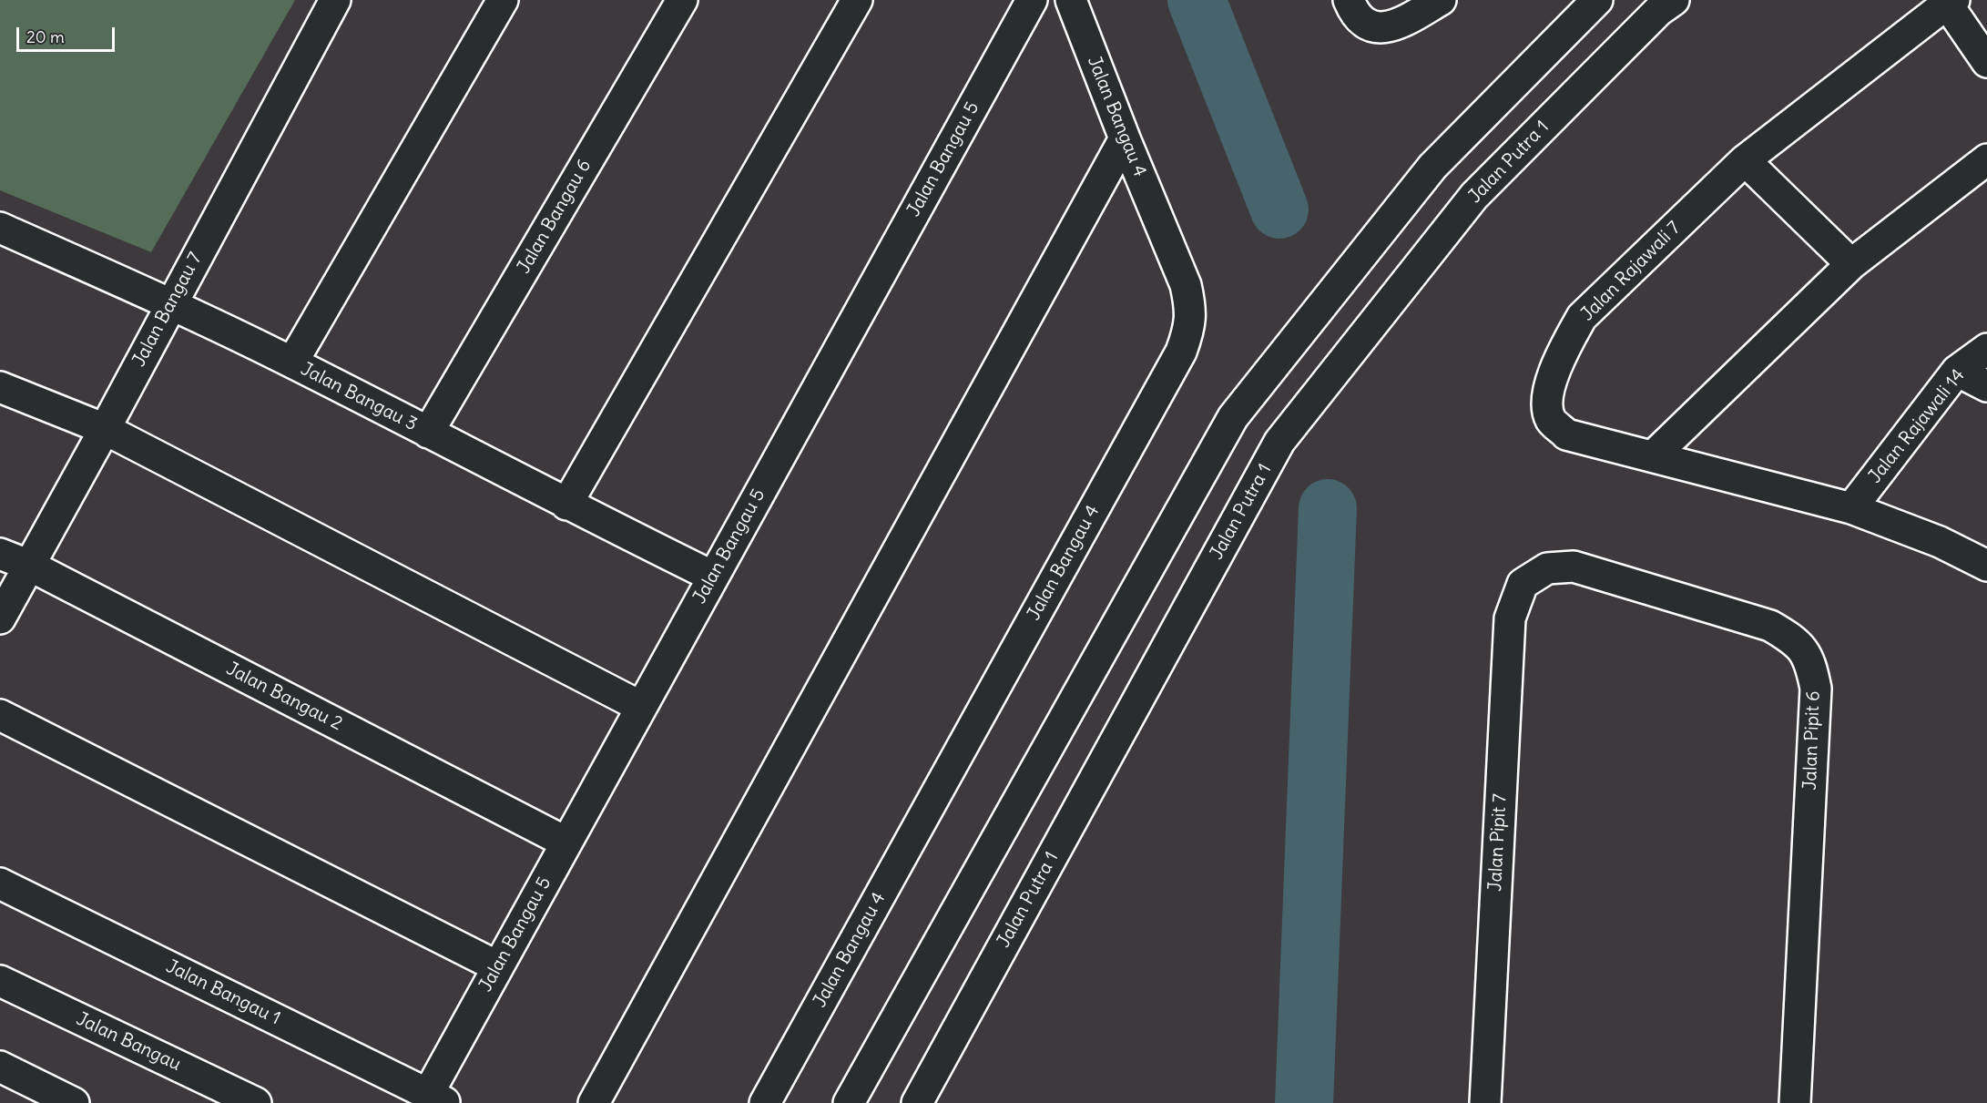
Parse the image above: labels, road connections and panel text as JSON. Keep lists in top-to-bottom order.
{
  "streets": {
    "street": [
      "Jalan Bangau 4",
      "Jalan Bangau 5",
      "Jalan Putra 1",
      "Jalan Bangau 6",
      "Jalan Rajawali 7",
      "Jalan Bangau 7",
      "Jalan Bangau 3",
      "Jalan Rajawali 14",
      "Jalan Bangau 2",
      "Jalan Pipit 6",
      "Jalan Pipit 7",
      "Jalan Bangau 1",
      "Jalan Bangau"
    ]
  },
  "crossings": [
    ["Jalan Bangau 5", "Jalan Bangau 3"],
    ["Jalan Bangau 5", "Jalan Bangau 2"],
    ["Jalan Bangau 5", "Jalan Bangau 1"],
    ["Jalan Bangau 6", "Jalan Bangau 3"],
    ["Jalan Rajawali 7", "Jalan Rajawali 14"],
    ["Jalan Bangau 7", "Jalan Bangau 3"],
    ["Jalan Bangau 7", "Jalan Bangau 2"],
    ["Jalan Pipit 6", "Jalan Pipit 7"]
  ],
  "scale_bar": "20 m"
}
